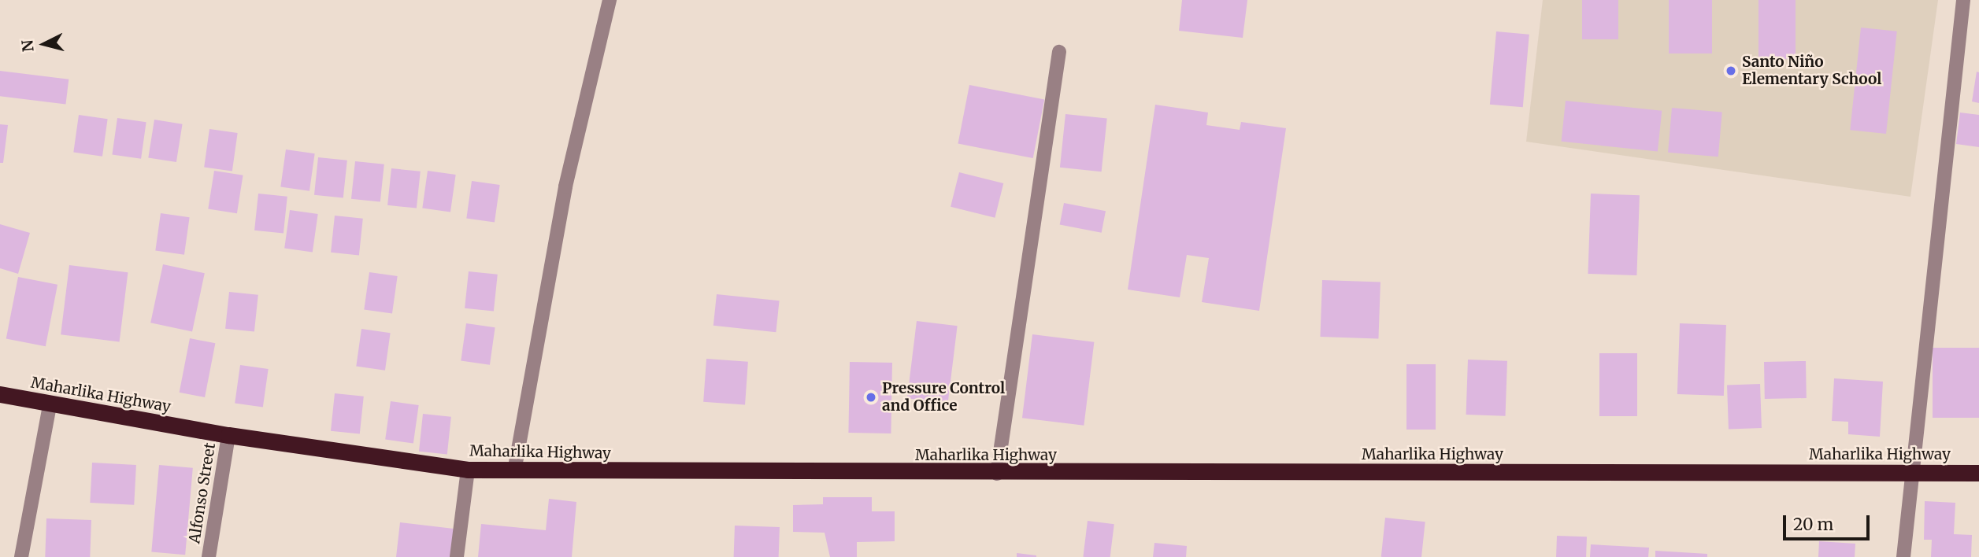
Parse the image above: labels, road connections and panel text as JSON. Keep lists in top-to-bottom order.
{
  "streets": {
    "highway": ["Maharlika Highway"],
    "street": ["Alfonso Street"]
  },
  "crossings": [
    ["Maharlika Highway", "Alfonso Street"]
  ],
  "places": ["Santo Niño Elementary School", "Pressure Control and Office"],
  "scale_bar": "20 m",
  "north": "left"
}
